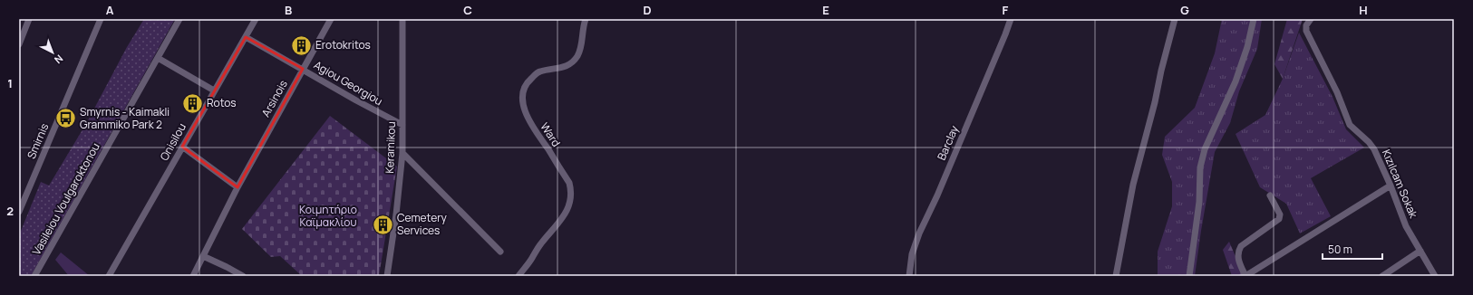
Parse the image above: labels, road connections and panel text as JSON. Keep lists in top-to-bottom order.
{
  "streets": {
    "street": [
      "Agiou Georgiou",
      "Arsinois",
      "Ward",
      "Smirnis",
      "Onisilou",
      "Barclay",
      "Keramikou",
      "Kızılcam Sokak",
      "Vasileiou Voulgaroktonou"
    ]
  },
  "crossings": [
    ["Agiou Georgiou", "Arsinois"],
    ["Agiou Georgiou", "Onisilou"],
    ["Agiou Georgiou", "Keramikou"]
  ],
  "parks": ["Κοιμητήριο Καϊμακλίου"],
  "places": {
    "building": ["Erotokritos", "Rotos", "Cemetery Services"],
    "bus stop": ["Smyrnis - Kaimakli Grammiko Park 2"]
  },
  "scale_bar": "50 m",
  "north": "bottom right",
  "grid": {
    "columns": [
      "A",
      "B",
      "C",
      "D",
      "E",
      "F",
      "G",
      "H"
    ],
    "rows": ["1", "2"]
  }
}
